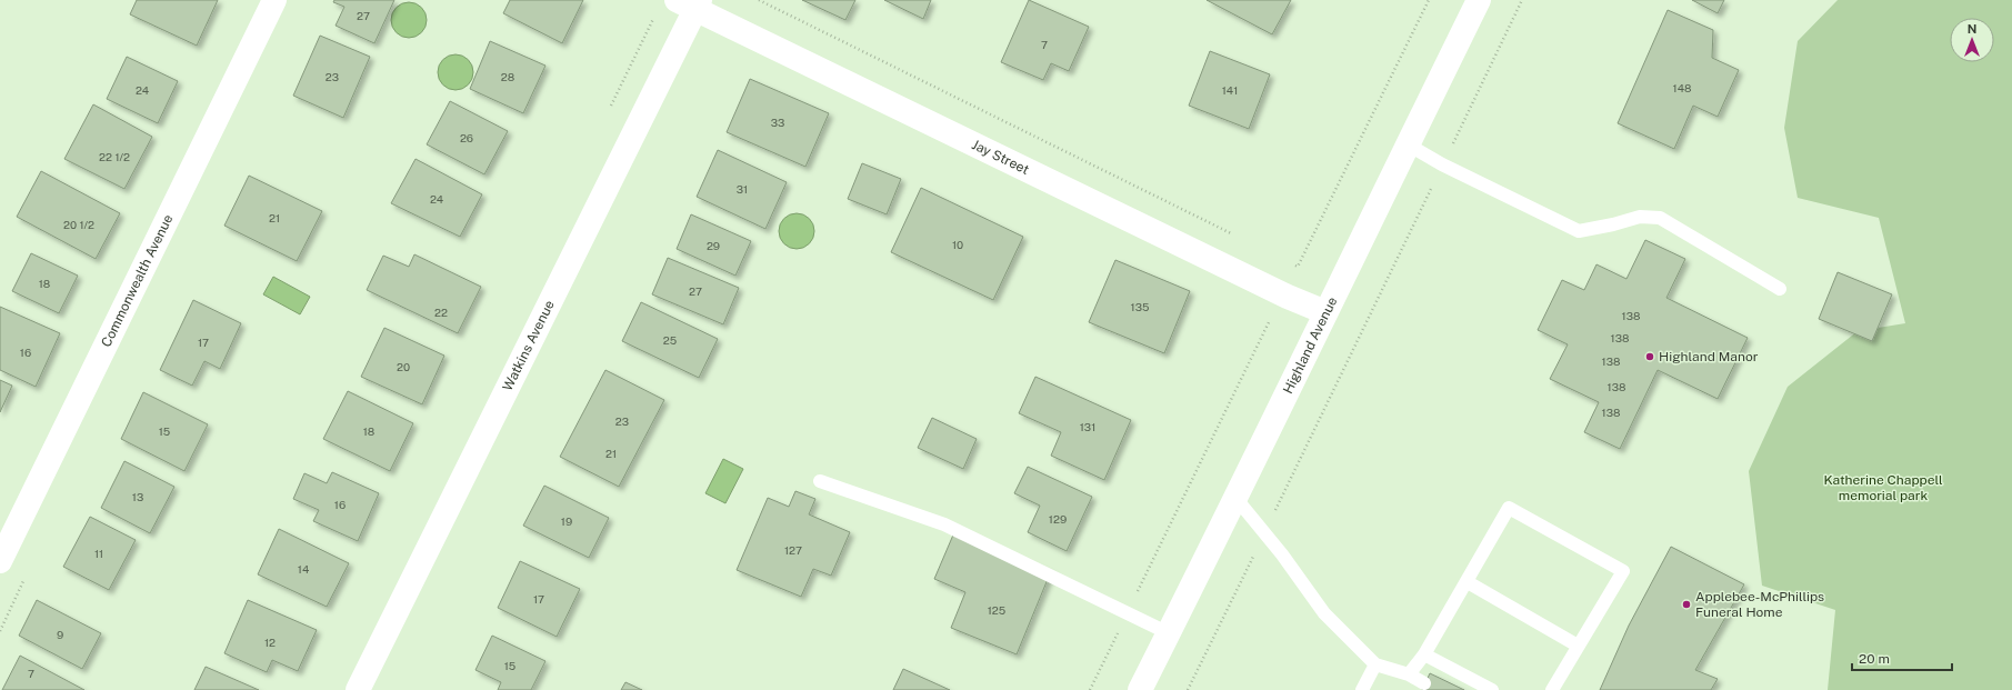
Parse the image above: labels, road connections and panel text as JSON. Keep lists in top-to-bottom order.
{
  "streets": {
    "street": [
      "Jay Street",
      "Commonwealth Avenue",
      "Watkins Avenue",
      "Highland Avenue"
    ]
  },
  "crossings": [
    ["Jay Street", "Watkins Avenue"],
    ["Jay Street", "Highland Avenue"]
  ],
  "parks": ["Katherine Chappell memorial park"],
  "places": ["Highland Manor", "Applebee-McPhillips Funeral Home"],
  "house_numbers": [
    "27",
    "7",
    "23",
    "28",
    "148",
    "24",
    "141",
    "33",
    "26",
    "22 1/2",
    "31",
    "24",
    "21",
    "20 1/2",
    "10",
    "29",
    "18",
    "27",
    "135",
    "22",
    "138",
    "138",
    "25",
    "17",
    "16",
    "138",
    "20",
    "138",
    "138",
    "23",
    "131",
    "15",
    "18",
    "21",
    "13",
    "16",
    "129",
    "19",
    "127",
    "11",
    "14",
    "17",
    "125",
    "9",
    "12",
    "15",
    "7"
  ],
  "scale_bar": "20 m",
  "north": "top"
}
